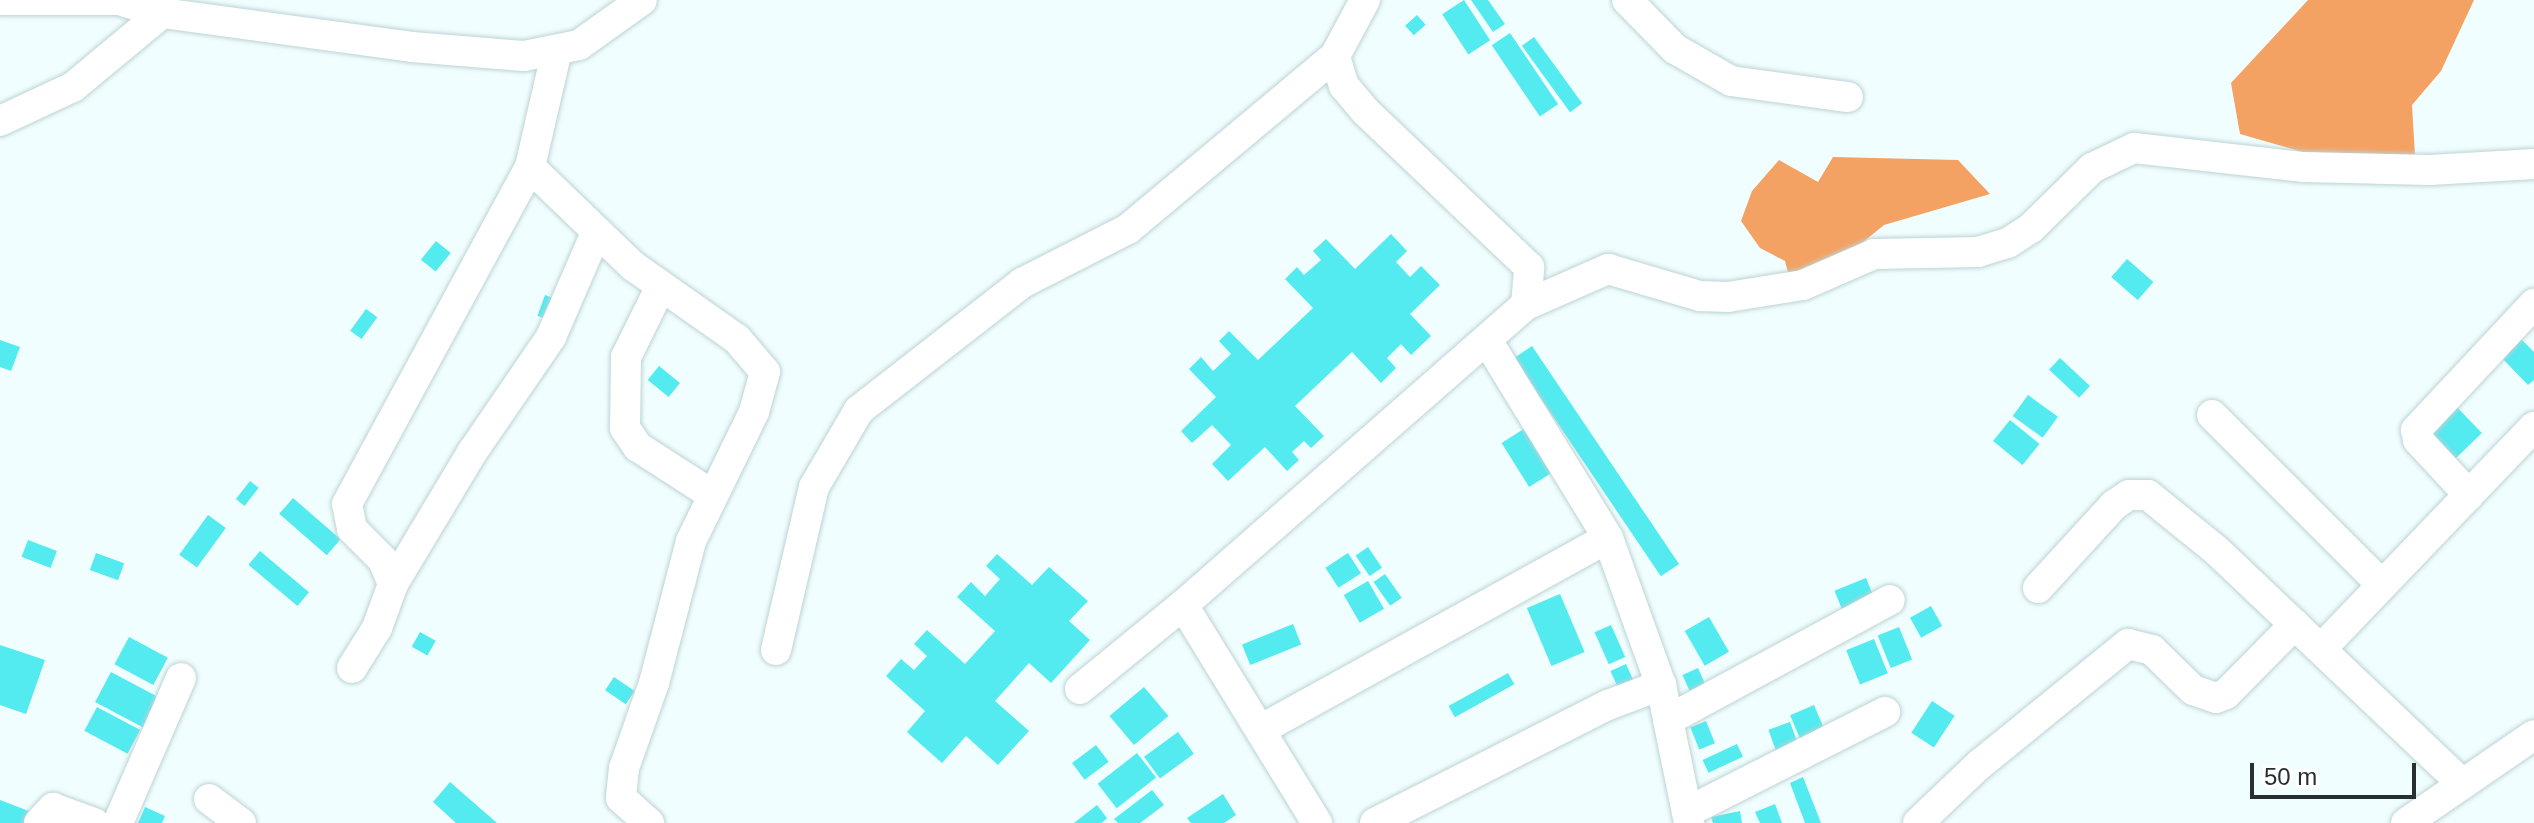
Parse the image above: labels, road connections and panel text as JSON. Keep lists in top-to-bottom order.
{
  "scale_bar": "50 m"
}
